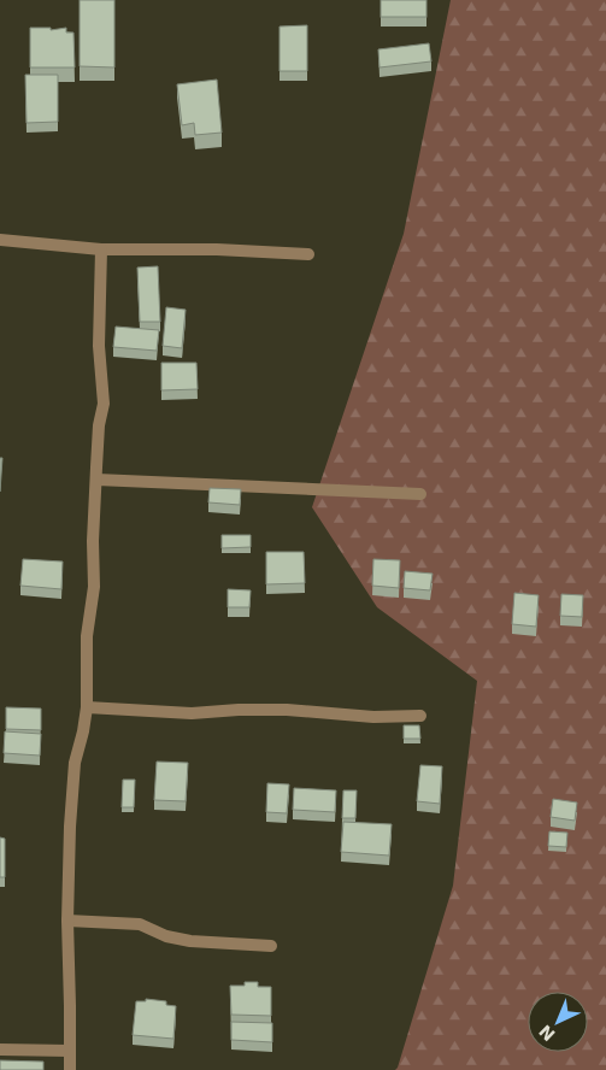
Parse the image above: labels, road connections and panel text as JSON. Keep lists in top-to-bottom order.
{
  "north": "bottom left"
}
